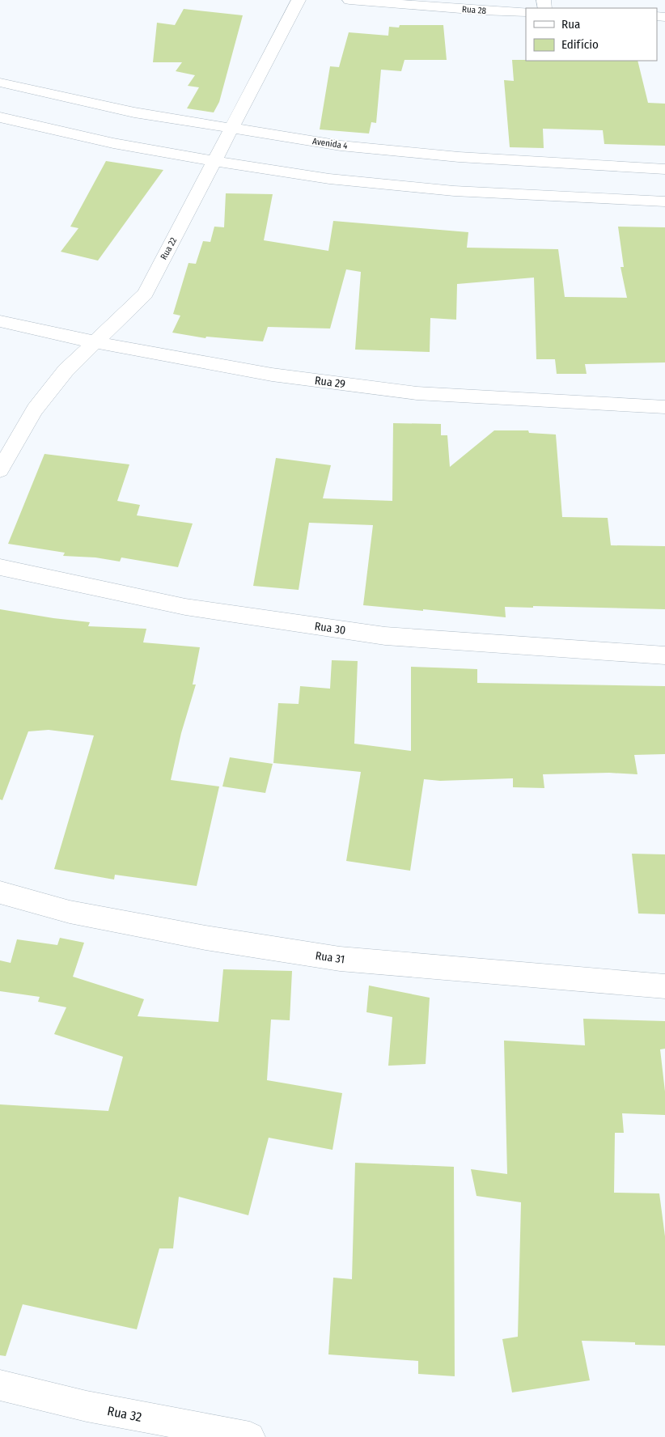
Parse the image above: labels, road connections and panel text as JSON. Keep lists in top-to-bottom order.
{
  "streets": {
    "street": [
      "Rua 28",
      "Avenida 4",
      "Rua 22",
      "Rua 29",
      "Rua 30",
      "Rua 31",
      "Rua 32"
    ]
  },
  "crossings": [
    ["Avenida 4", "Rua 22"],
    ["Rua 22", "Rua 29"]
  ],
  "legend": ["Rua", "Edifício"]
}
